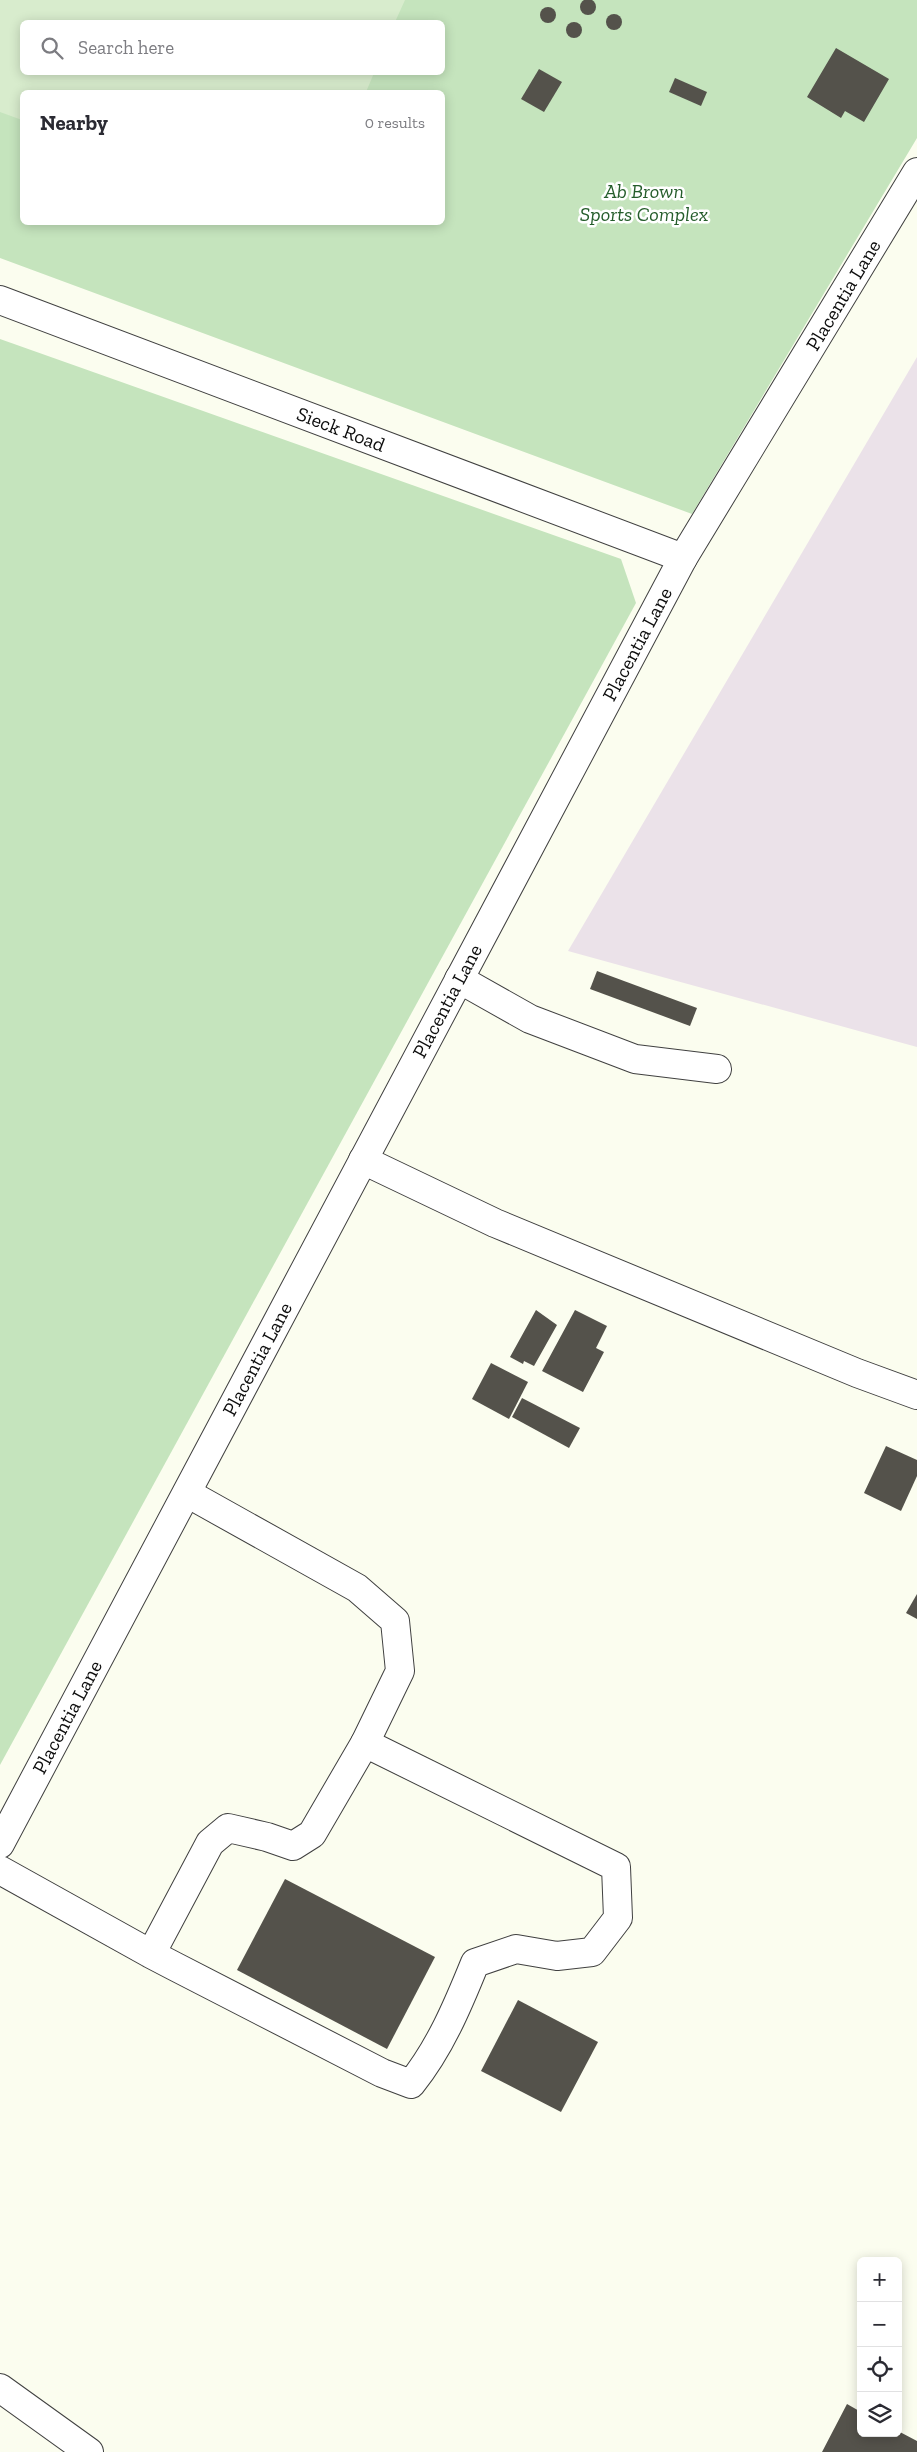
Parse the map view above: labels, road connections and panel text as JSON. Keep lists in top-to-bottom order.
{
  "streets": {
    "street": ["Placentia Lane", "Sieck Road"]
  },
  "crossings": [
    ["Placentia Lane", "Sieck Road"]
  ],
  "parks": ["Ab Brown Sports Complex"],
  "page": {
    "search": "Search here",
    "heading": ["Nearby", "0 results"],
    "map_buttons": ["+", "−"]
  }
}
